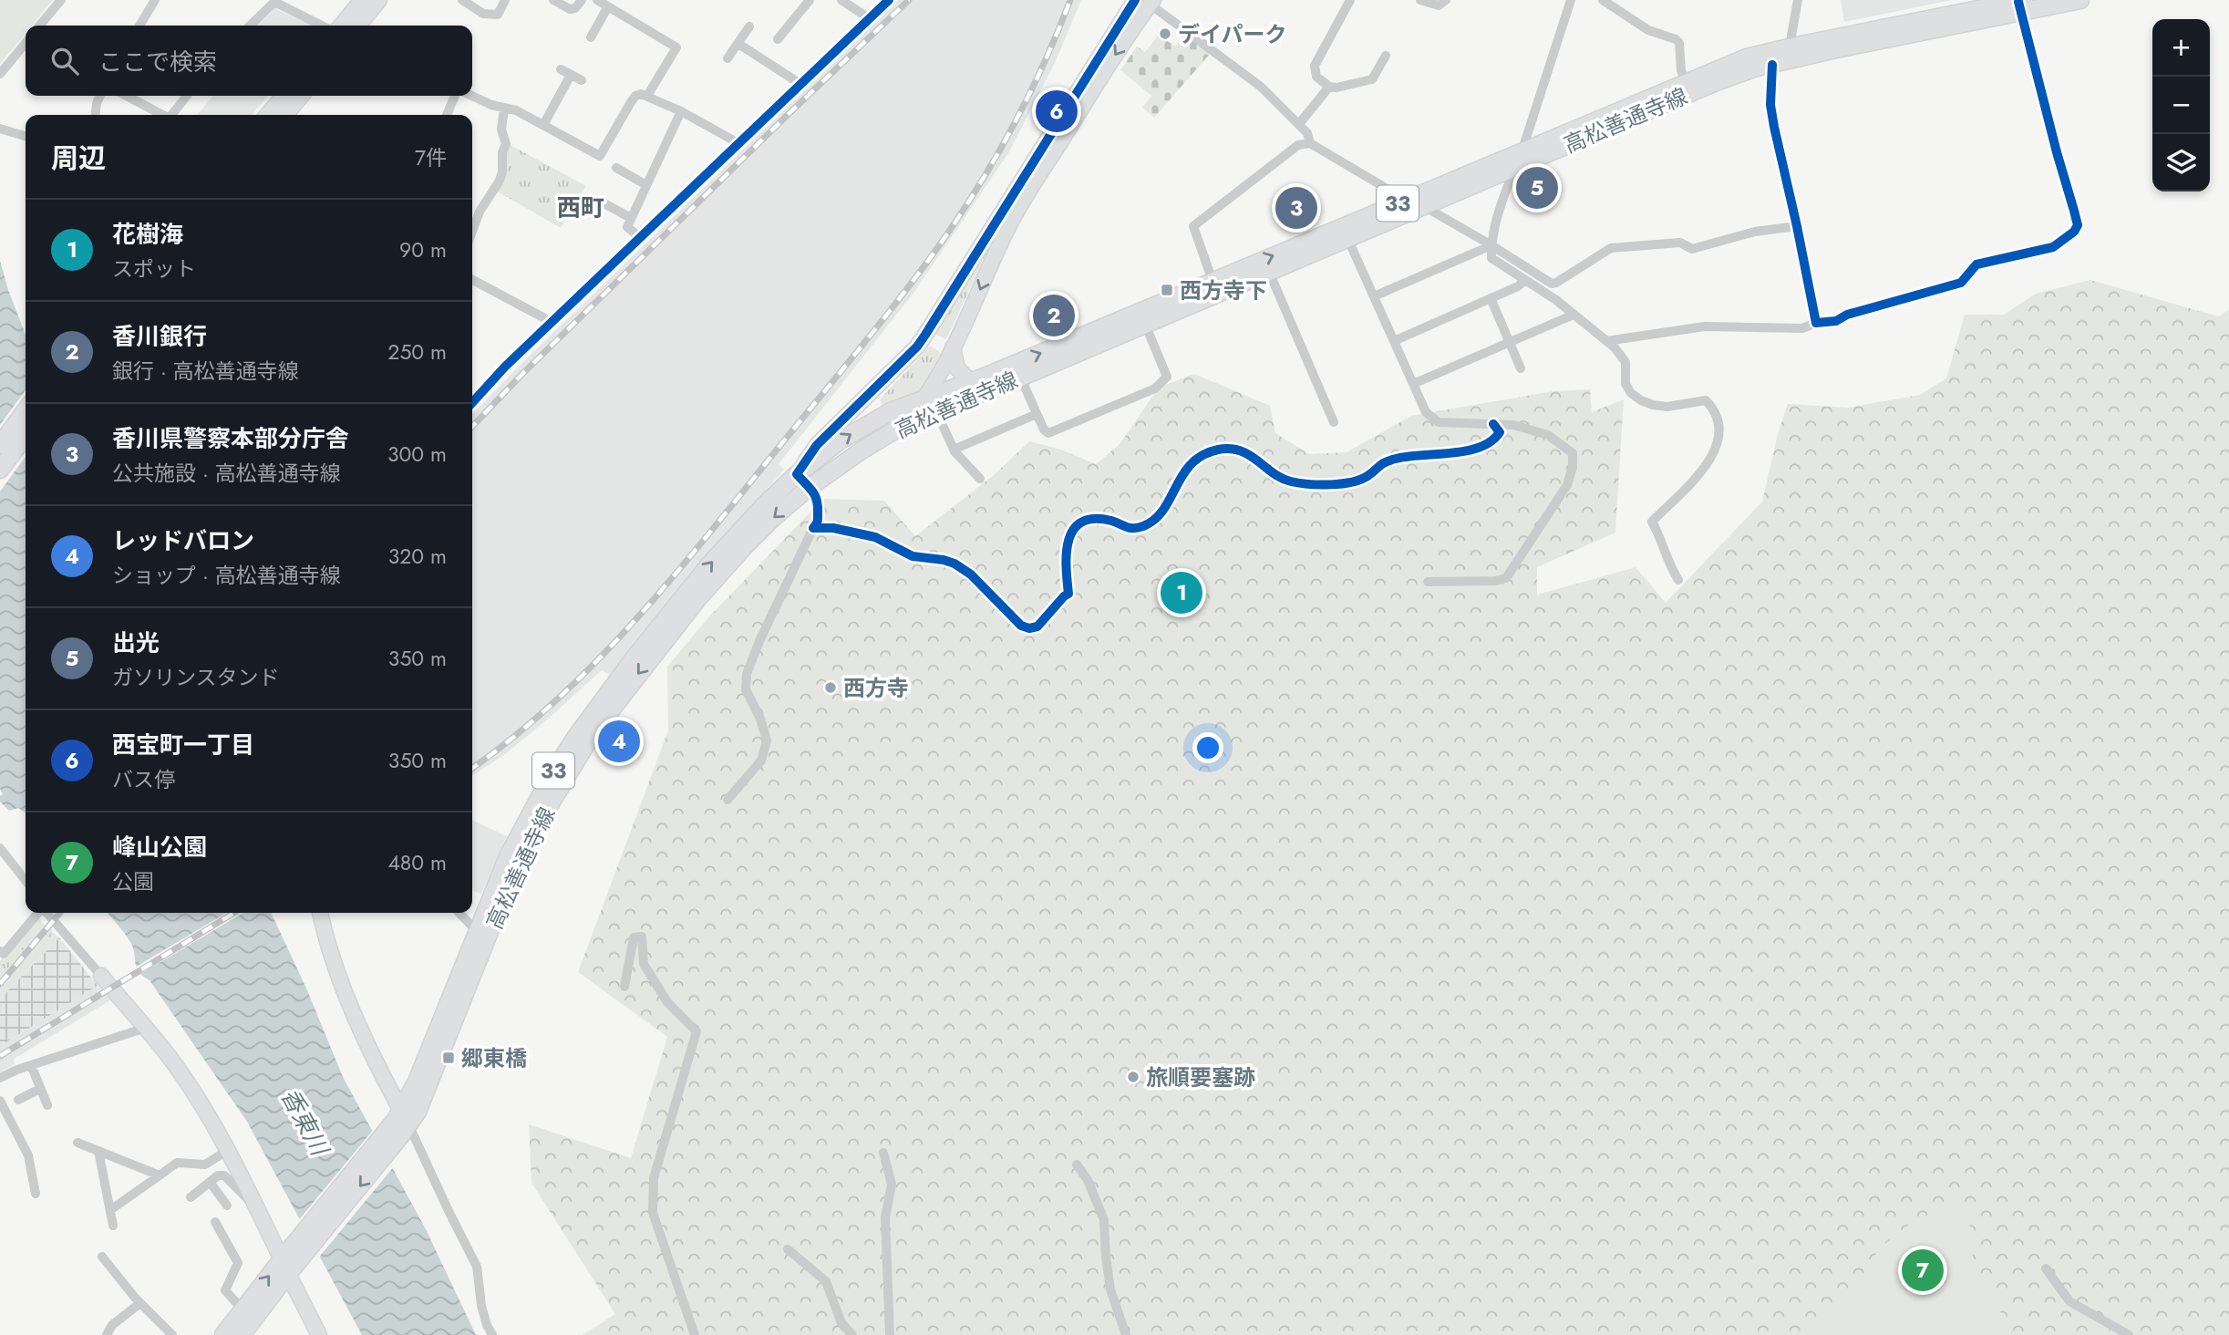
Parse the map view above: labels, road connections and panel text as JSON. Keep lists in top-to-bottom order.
{
  "streets": {
    "main road": ["高松善通寺線", "33"]
  },
  "districts": ["西町"],
  "water": ["香東川"],
  "places": {
    "other": ["デイパーク", "西方寺", "旅順要塞跡"],
    "transit": ["西方寺下", "郷東橋"]
  },
  "page": {
    "map_buttons": ["+", "−"],
    "search": "ここで検索",
    "pins": [
      "6",
      "5",
      "3",
      "2",
      "1",
      "4",
      "7"
    ],
    "heading": ["周辺", "7件"],
    "list": [
      {
        "mark": "1",
        "name": "花樹海",
        "note": "スポット",
        "value": "90 m"
      },
      {
        "mark": "2",
        "name": "香川銀行",
        "note": "銀行 · 高松善通寺線",
        "value": "250 m"
      },
      {
        "mark": "3",
        "name": "香川県警察本部分庁舎",
        "note": "公共施設 · 高松善通寺線",
        "value": "300 m"
      },
      {
        "mark": "4",
        "name": "レッドバロン",
        "note": "ショップ · 高松善通寺線",
        "value": "320 m"
      },
      {
        "mark": "5",
        "name": "出光",
        "note": "ガソリンスタンド",
        "value": "350 m"
      },
      {
        "mark": "6",
        "name": "西宝町一丁目",
        "note": "バス停",
        "value": "350 m"
      },
      {
        "mark": "7",
        "name": "峰山公園",
        "note": "公園",
        "value": "480 m"
      }
    ]
  }
}
